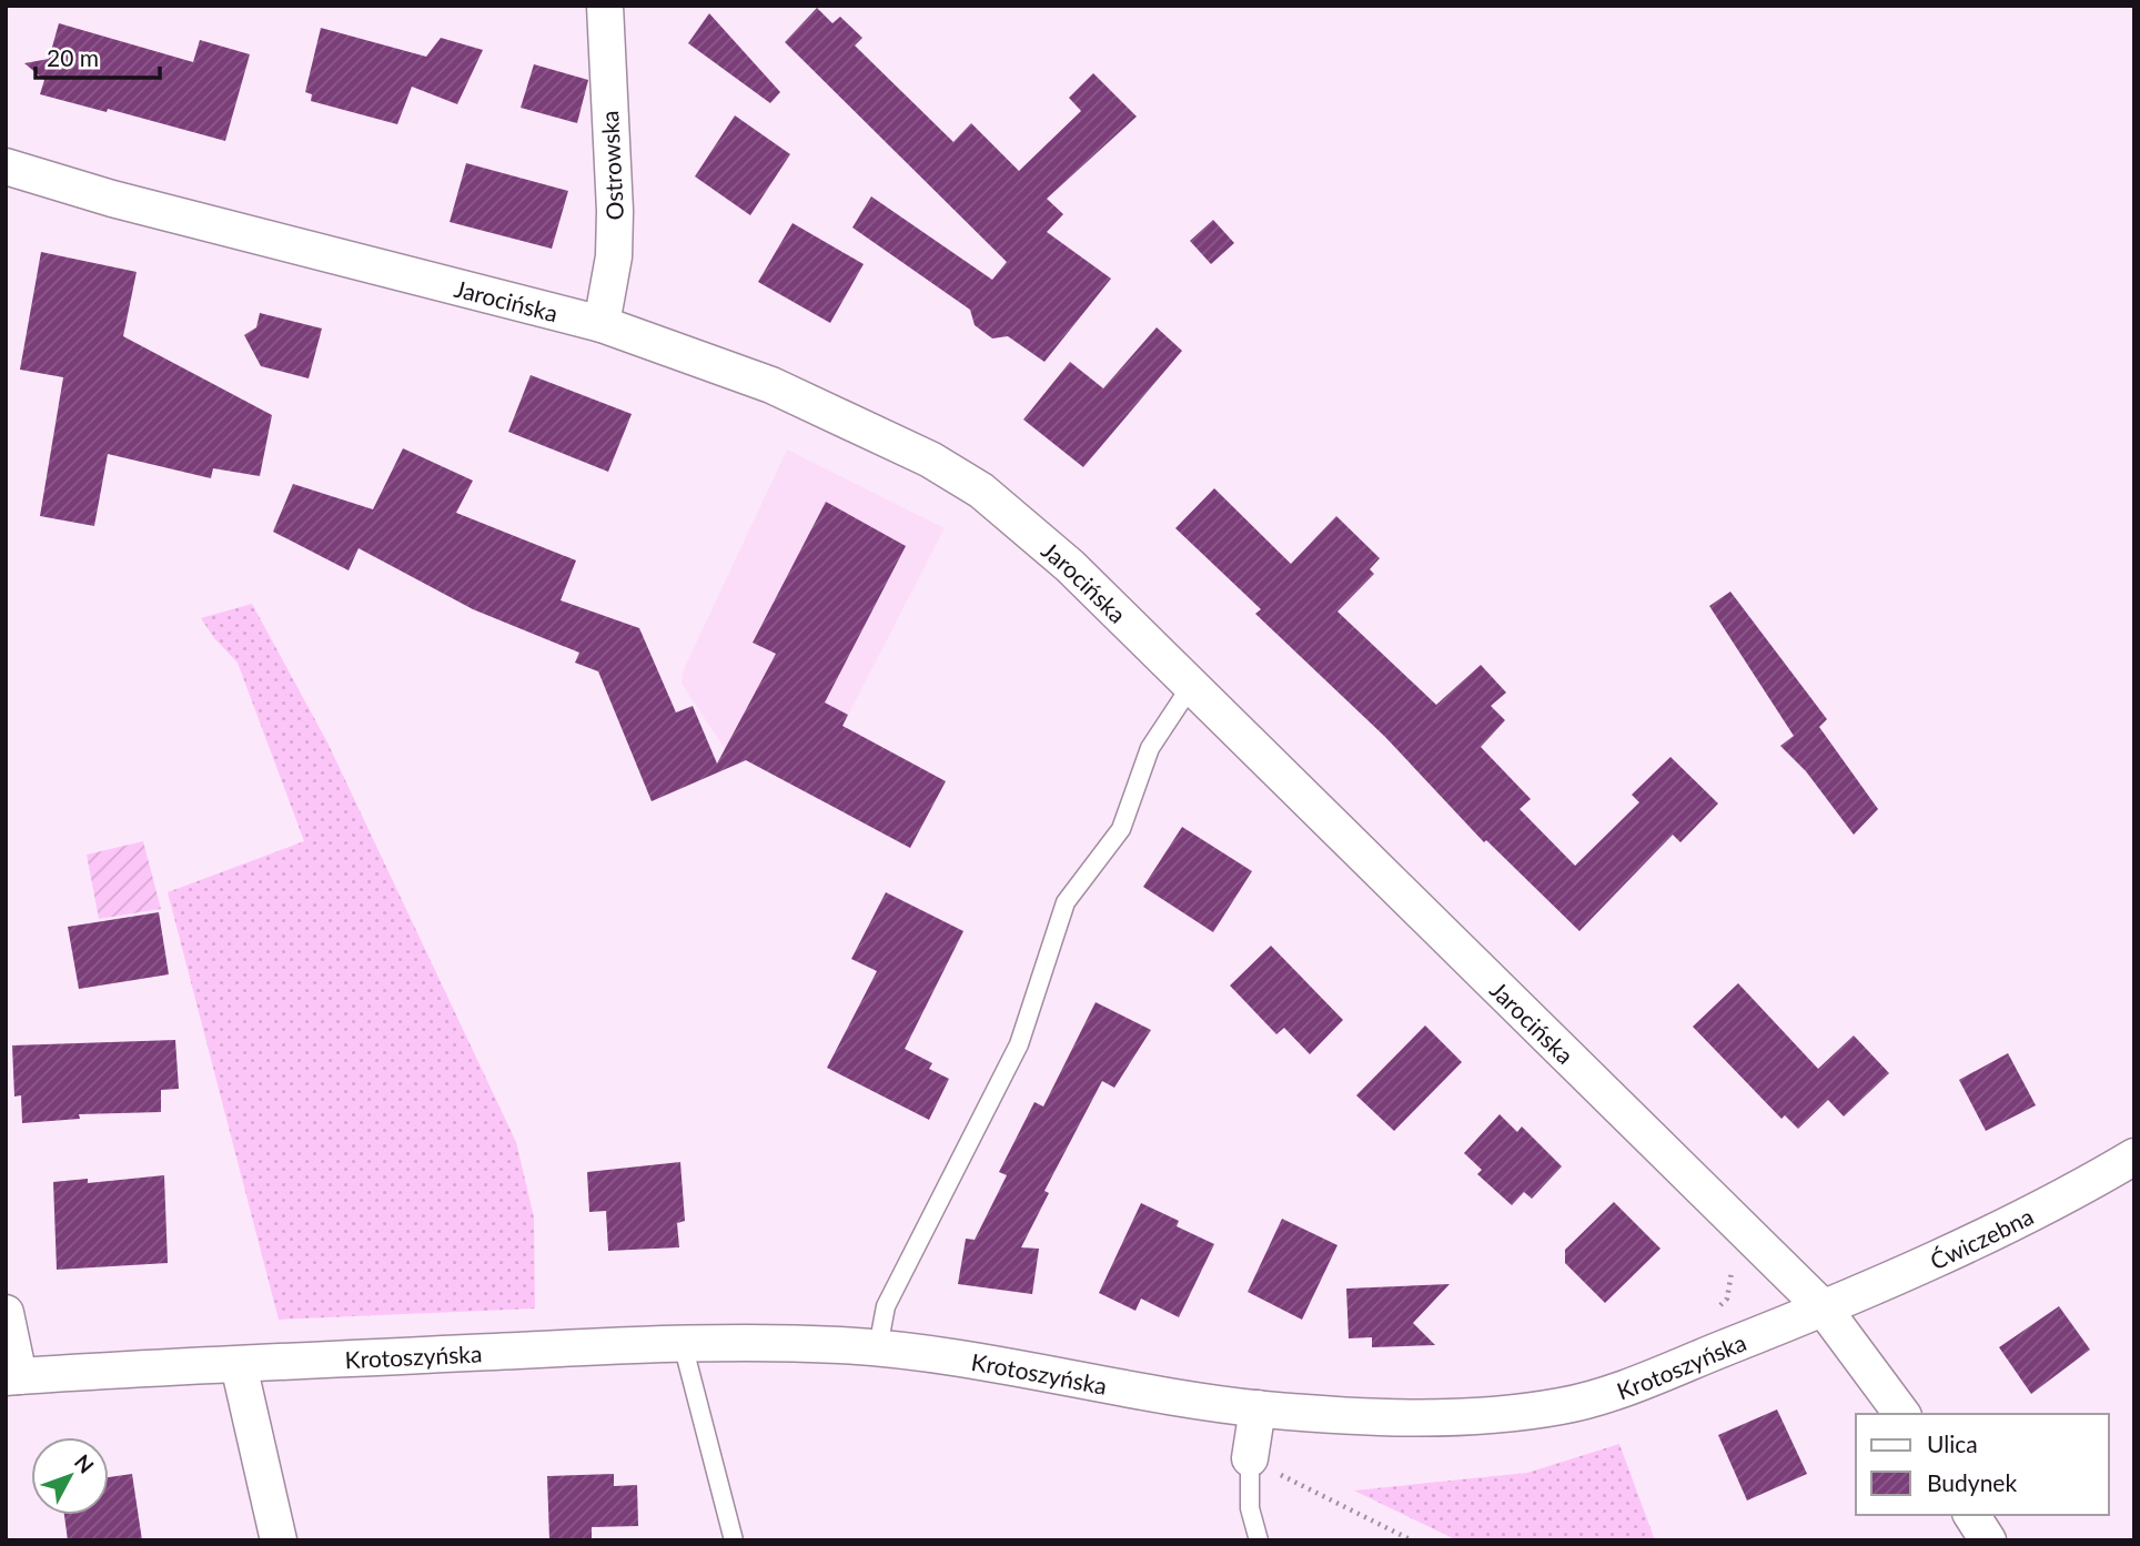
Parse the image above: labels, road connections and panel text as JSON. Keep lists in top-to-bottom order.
{
  "streets": {
    "street": [
      "Ostrowska",
      "Jarocińska",
      "Ćwiczebna",
      "Krotoszyńska"
    ]
  },
  "crossings": [
    ["Ostrowska", "Jarocińska"],
    ["Jarocińska", "Ćwiczebna"],
    ["Jarocińska", "Krotoszyńska"],
    ["Ćwiczebna", "Krotoszyńska"]
  ],
  "legend": ["Ulica", "Budynek"],
  "scale_bar": "20 m",
  "north": "top right"
}
